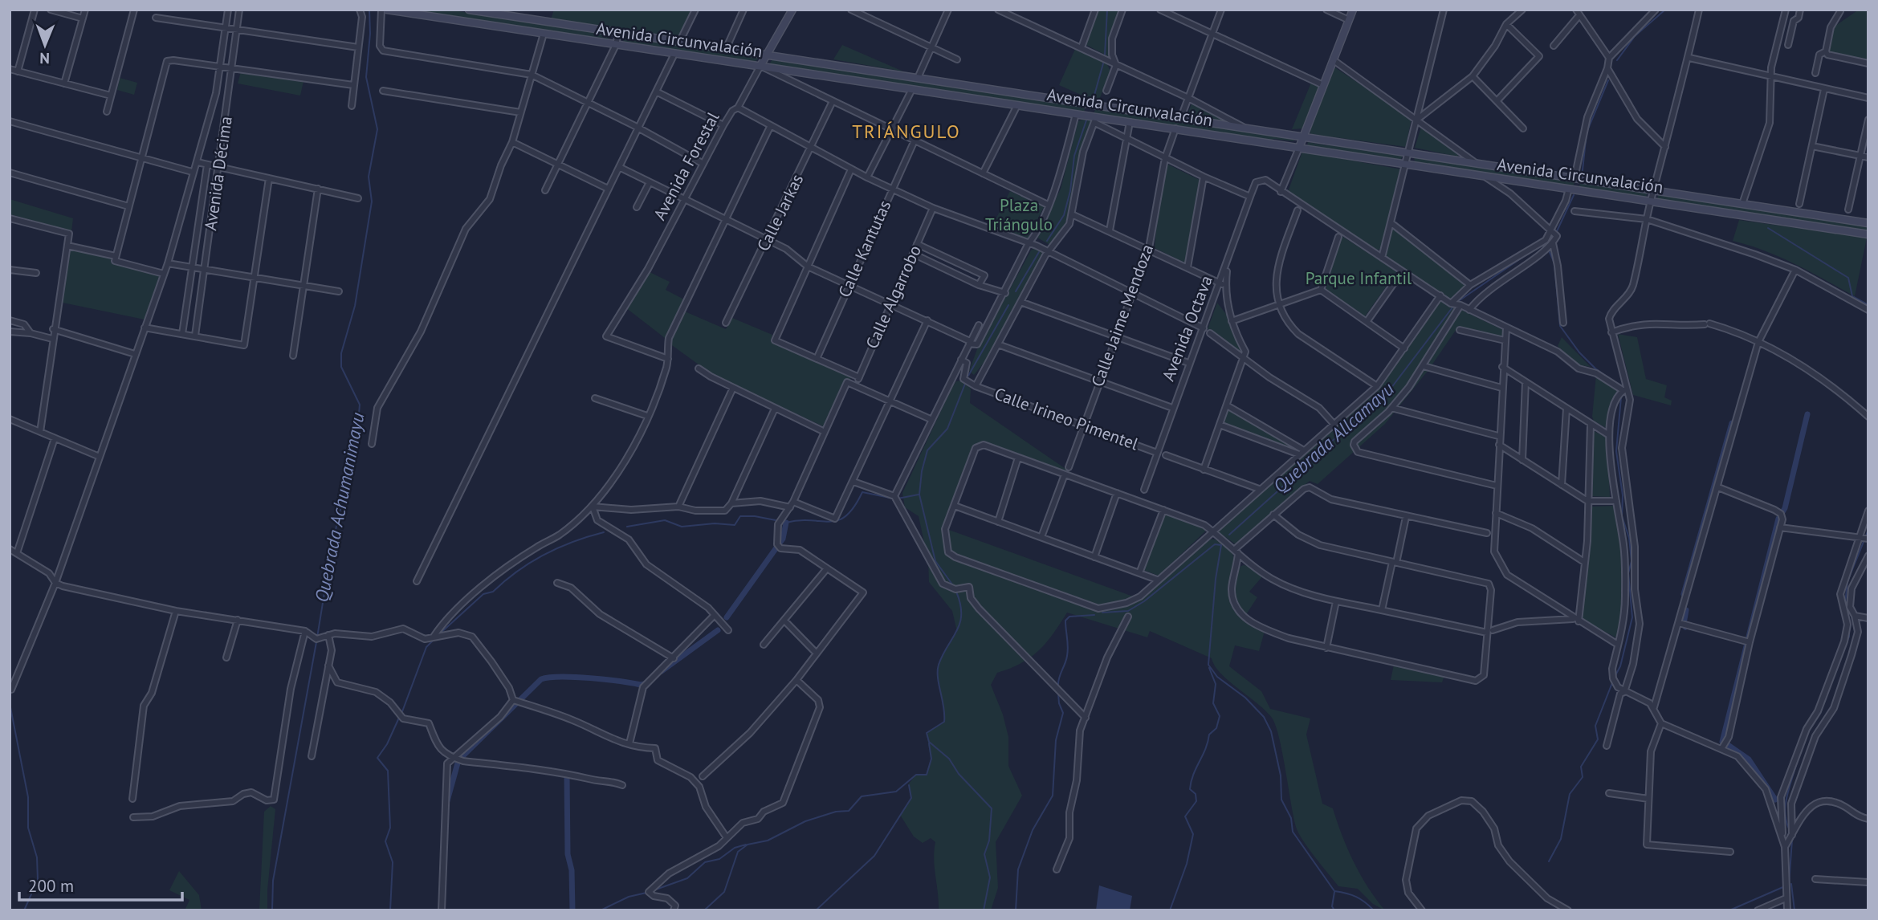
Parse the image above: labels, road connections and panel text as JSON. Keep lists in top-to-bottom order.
{
  "streets": {
    "main road": ["Avenida Circunvalación", "Avenida Forestal"],
    "street": [
      "Avenida Décima",
      "Calle Jarkas",
      "Calle Kantutas",
      "Calle Algarrobo",
      "Calle Jaime Mendoza",
      "Avenida Octava",
      "Calle Irineo Pimentel"
    ]
  },
  "crossings": [
    ["Avenida Circunvalación", "Avenida Forestal"],
    ["Avenida Circunvalación", "Calle Jaime Mendoza"],
    ["Calle Jaime Mendoza", "Calle Irineo Pimentel"],
    ["Avenida Octava", "Calle Irineo Pimentel"]
  ],
  "districts": ["TRIÁNGULO"],
  "water": ["Quebrada Allcamayu", "Quebrada Achumanimayu"],
  "parks": ["Plaza Triángulo", "Parque Infantil"],
  "scale_bar": "200 m",
  "north": "bottom"
}
